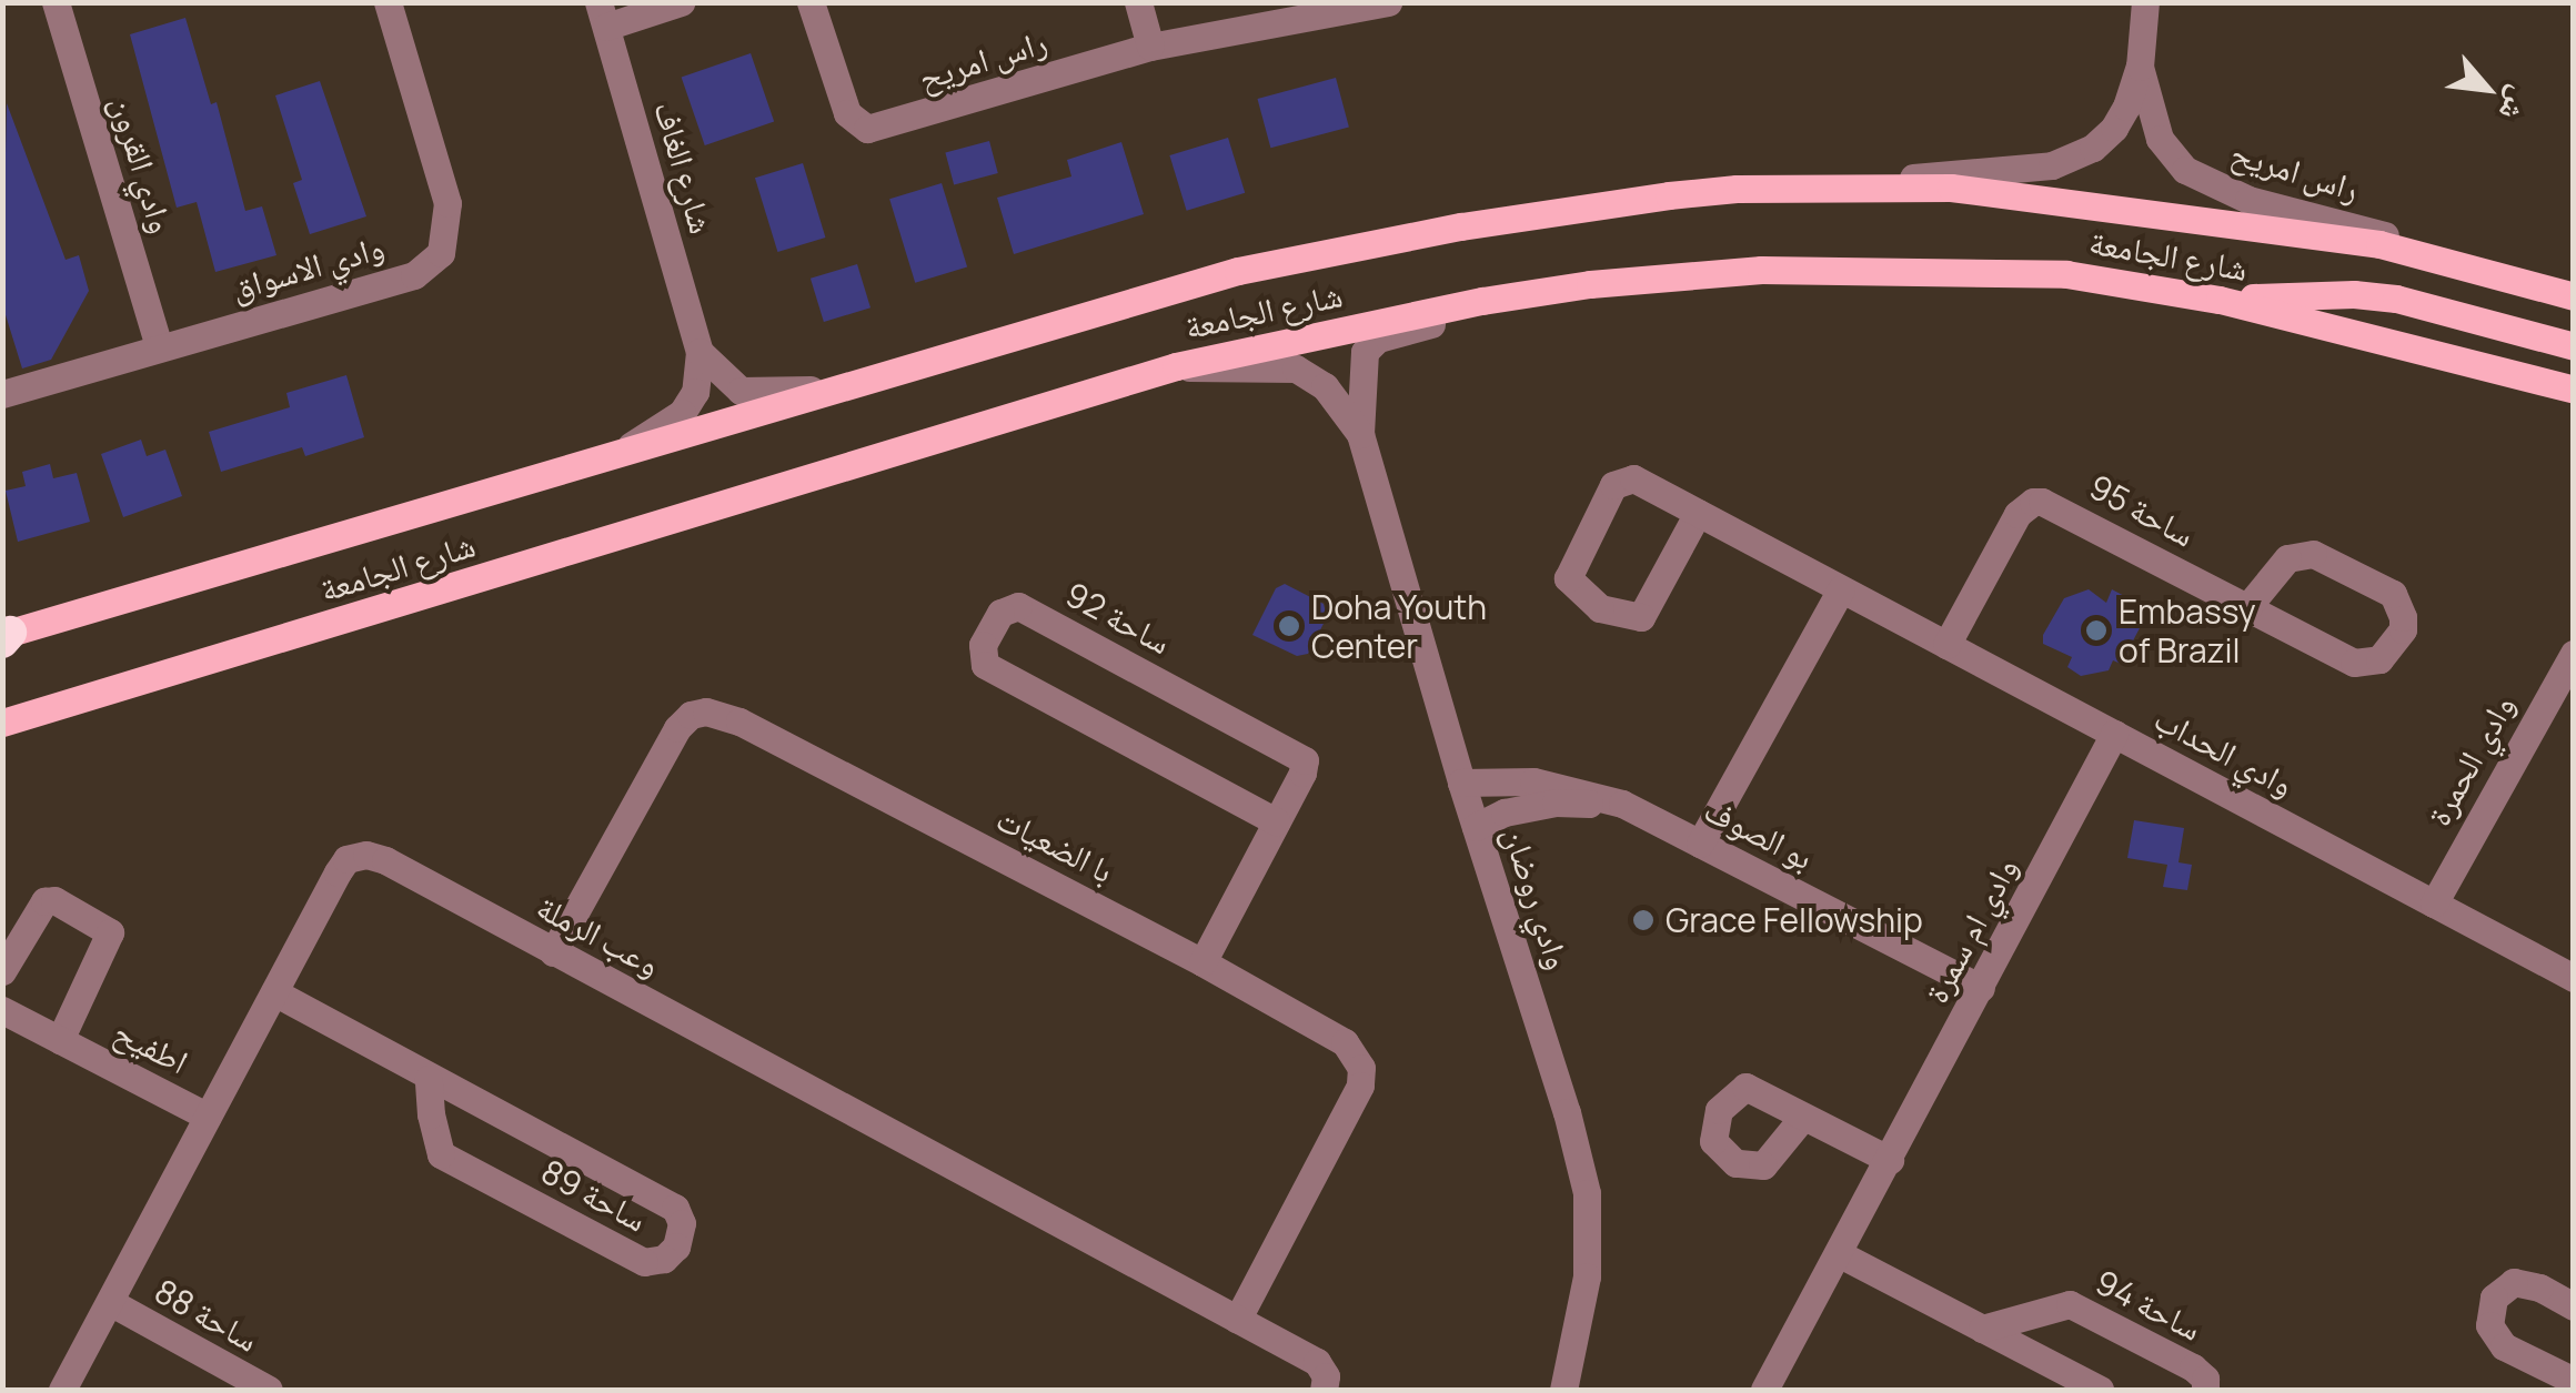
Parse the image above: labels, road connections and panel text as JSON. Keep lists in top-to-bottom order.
{
  "streets": {
    "main road": ["شارع الجامعة"],
    "street": [
      "راس امريح",
      "وادي القرون",
      "شارع الغاف",
      "وادي الاسواق",
      "ساحة 95",
      "ساحة 92",
      "وادي الحداب",
      "وادي الحمرة",
      "بو الصوف",
      "با الضعيات",
      "وادي روضان",
      "وادي ام سمرة",
      "وعب الرملة",
      "اطفيح",
      "ساحة 89",
      "ساحة 94",
      "ساحة 88"
    ]
  },
  "crossings": [
    ["راس امريح", "شارع الجامعة"],
    ["وادي القرون", "وادي الاسواق"],
    ["شارع الغاف", "شارع الجامعة"],
    ["شارع الجامعة", "وادي روضان"],
    ["ساحة 95", "وادي الحداب"],
    ["ساحة 92", "با الضعيات"],
    ["وادي الحداب", "وادي الحمرة"],
    ["وادي الحداب", "وادي ام سمرة"],
    ["بو الصوف", "وادي روضان"],
    ["بو الصوف", "وادي ام سمرة"],
    ["با الضعيات", "وعب الرملة"],
    ["وعب الرملة", "اطفيح"],
    ["وعب الرملة", "ساحة 89"],
    ["وعب الرملة", "ساحة 88"]
  ],
  "places": ["Doha Youth Center", "Embassy of Brazil", "Grace Fellowship"],
  "north": "bottom right"
}
